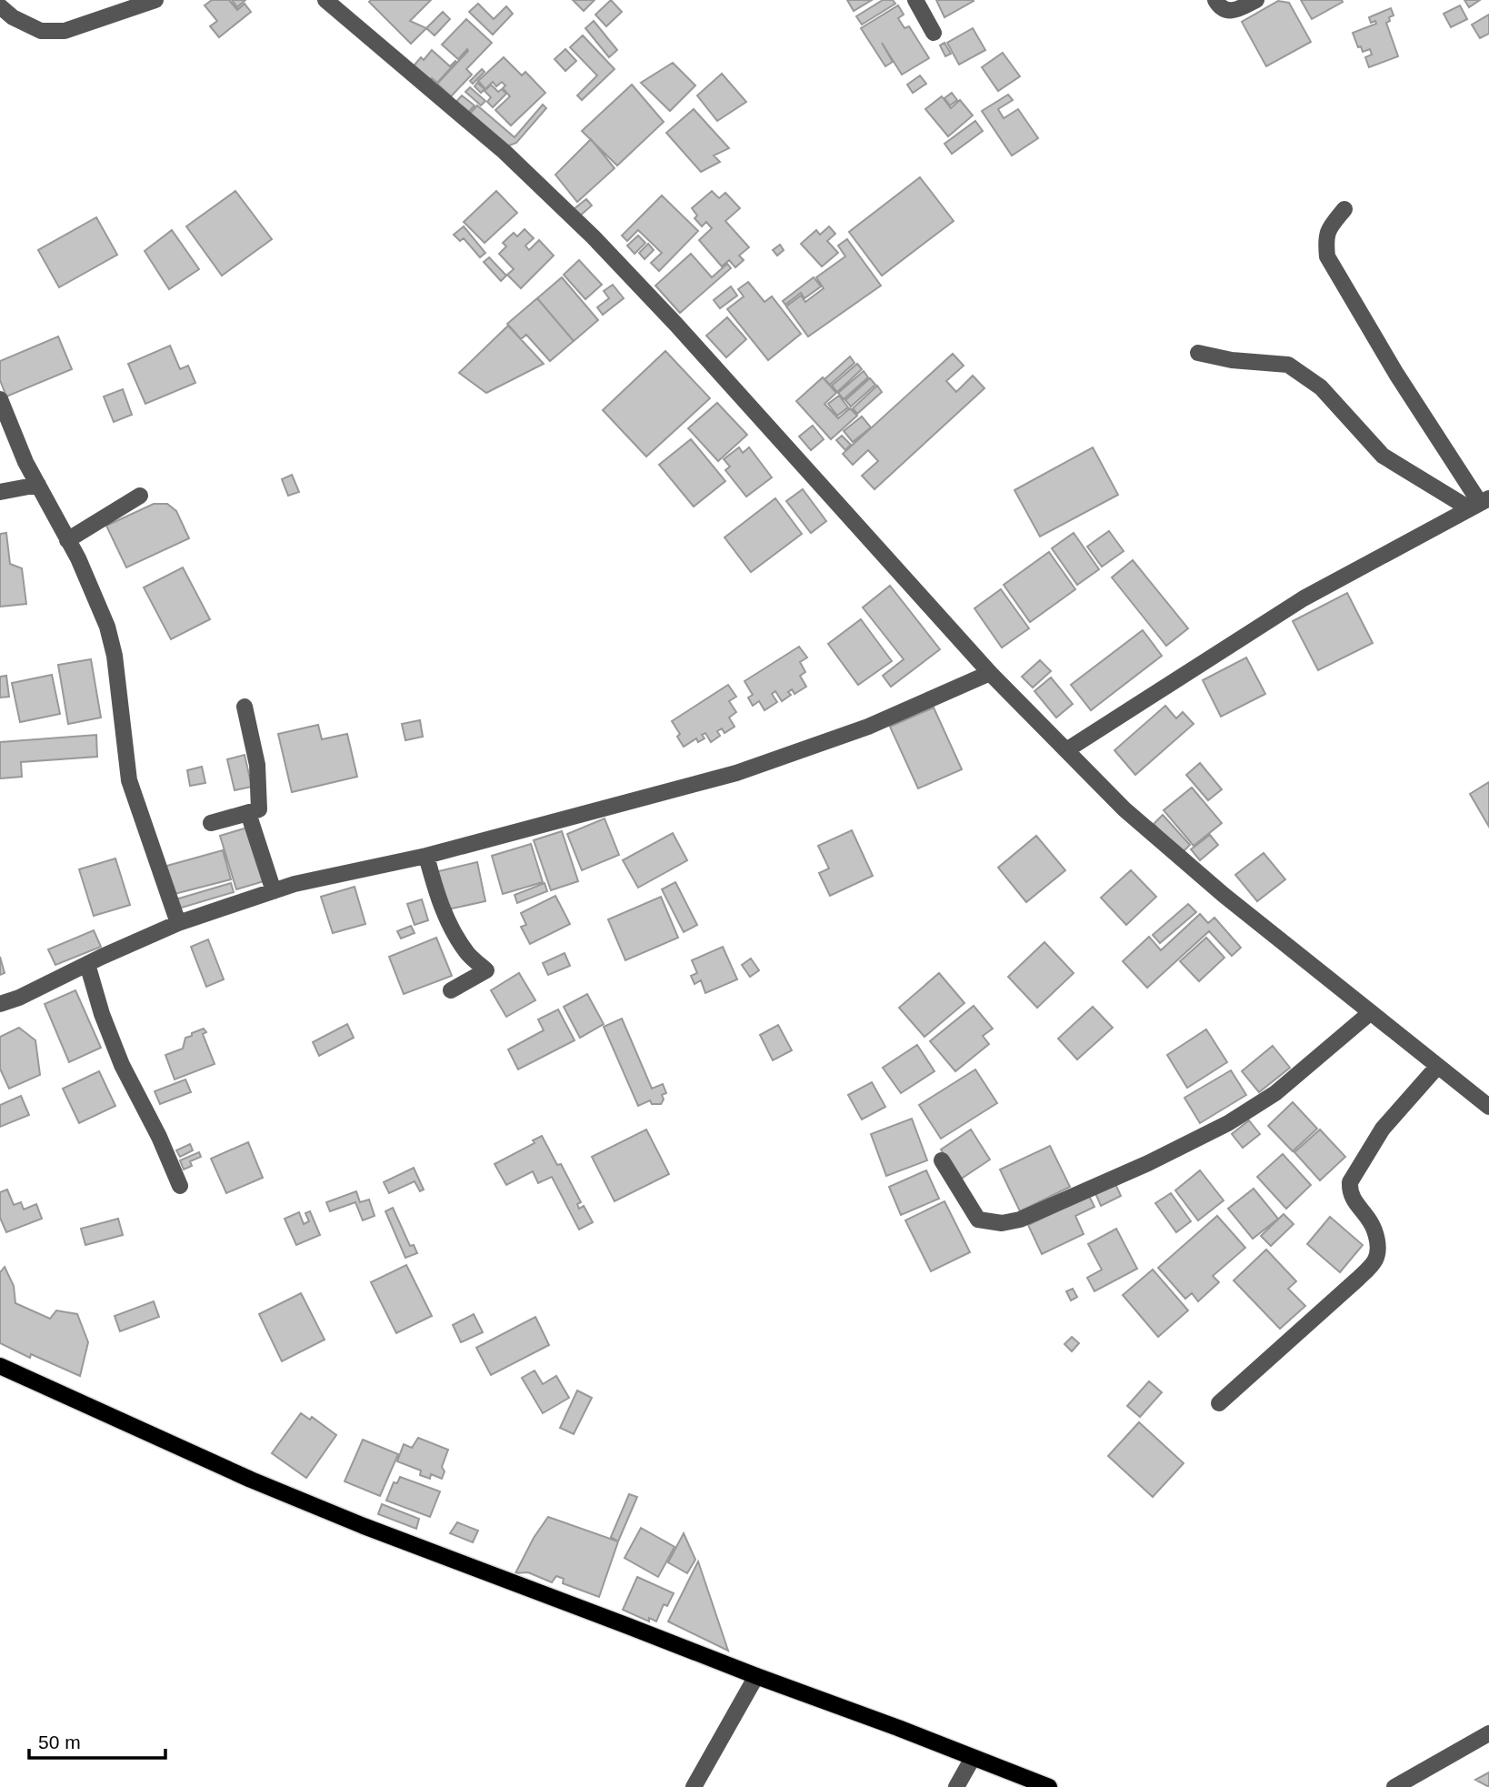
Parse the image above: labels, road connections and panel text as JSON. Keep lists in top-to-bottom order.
{
  "scale_bar": "50 m"
}
